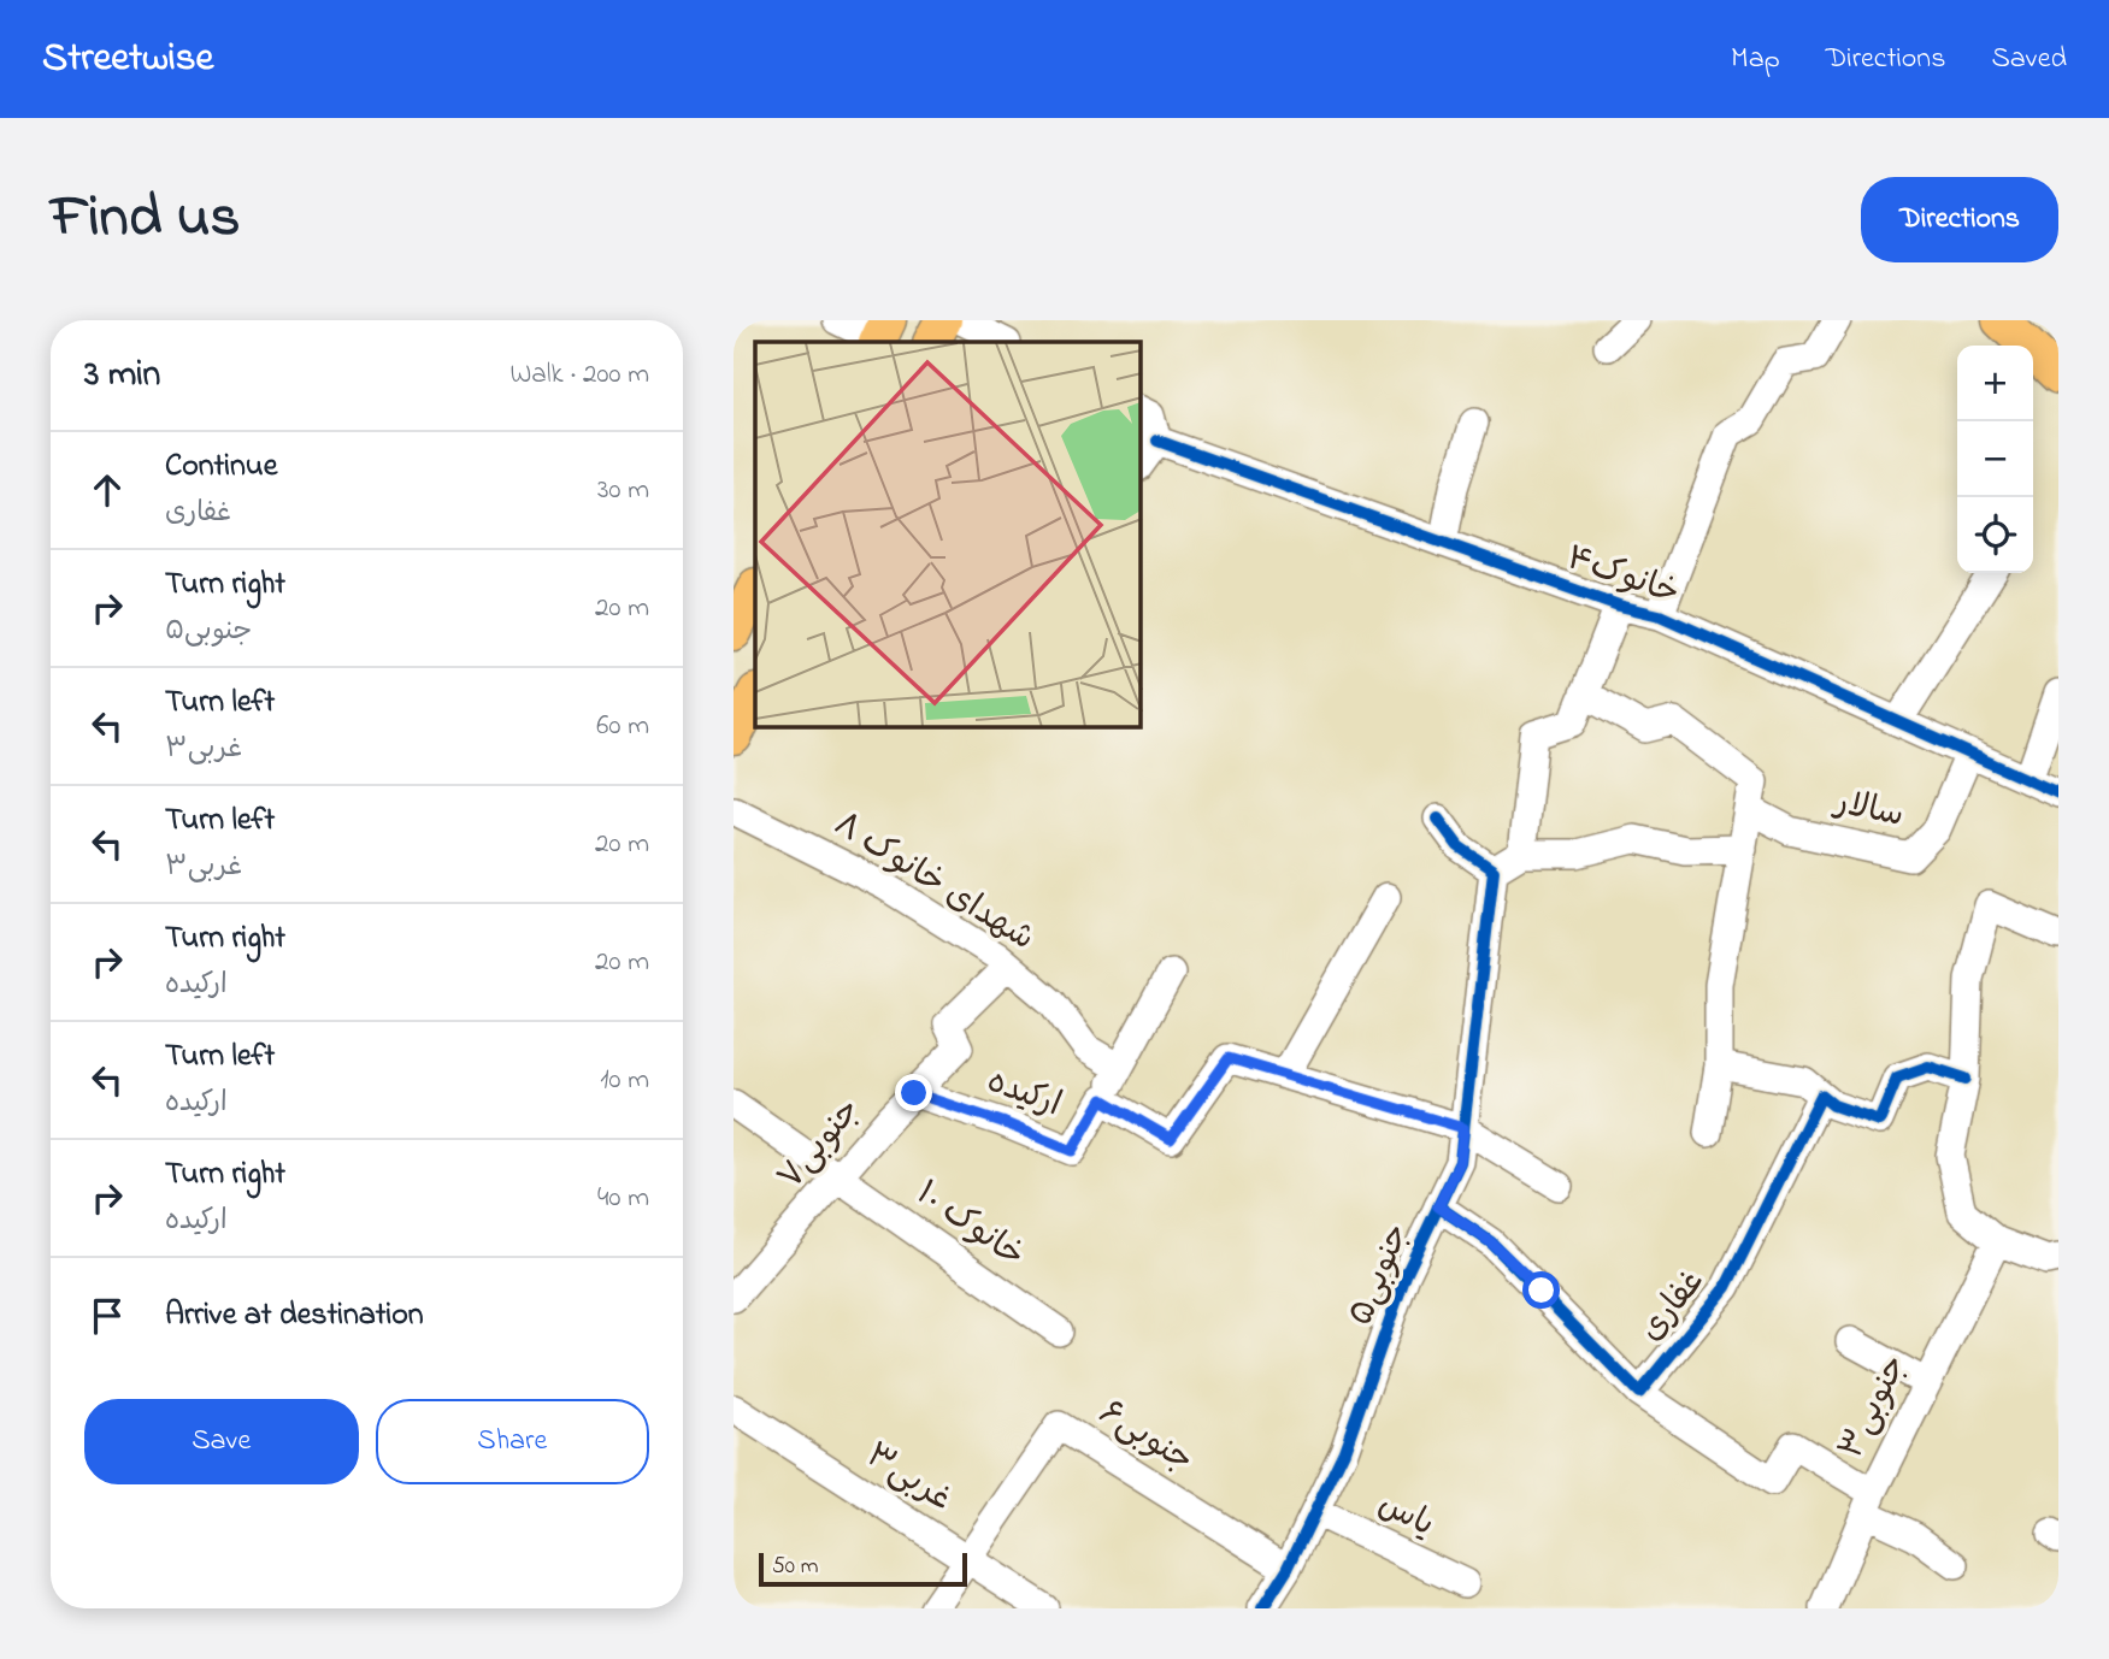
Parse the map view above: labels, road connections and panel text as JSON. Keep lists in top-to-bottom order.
{
  "streets": {
    "street": [
      "خانوک۴",
      "سالار",
      "شهدای خانوک ۸",
      "ارکیده",
      "جنوبی۷",
      "خانوک ۱۰",
      "جنوبی۵",
      "غفاری",
      "جنوبی۳",
      "جنوبی۶",
      "غربی۳",
      "یاس"
    ]
  },
  "crossings": [
    ["خانوک۴", "سالار"],
    ["شهدای خانوک ۸", "جنوبی۷"],
    ["ارکیده", "جنوبی۷"],
    ["جنوبی۷", "خانوک ۱۰"],
    ["جنوبی۵", "غفاری"],
    ["جنوبی۵", "جنوبی۶"],
    ["جنوبی۵", "یاس"],
    ["جنوبی۶", "غربی۳"]
  ],
  "scale_bar": "50 m",
  "page": {
    "header": "Streetwise",
    "nav": ["Map", "Directions", "Saved"],
    "title": "Find us",
    "buttons": [
      "Directions",
      ["Save", "Share"]
    ],
    "heading": ["3 min", "Walk · 200 m"],
    "map_buttons": ["+", "−"],
    "list": [
      ["Continue", "غفاری", "30 m"],
      ["Turn right", "جنوبی۵", "20 m"],
      ["Turn left", "غربی۳", "60 m"],
      ["Turn left", "غربی۳", "20 m"],
      ["Turn right", "ارکیده", "20 m"],
      ["Turn left", "ارکیده", "10 m"],
      ["Turn right", "ارکیده", "40 m"],
      "Arrive at destination"
    ],
    "scale": "50 m"
  }
}
